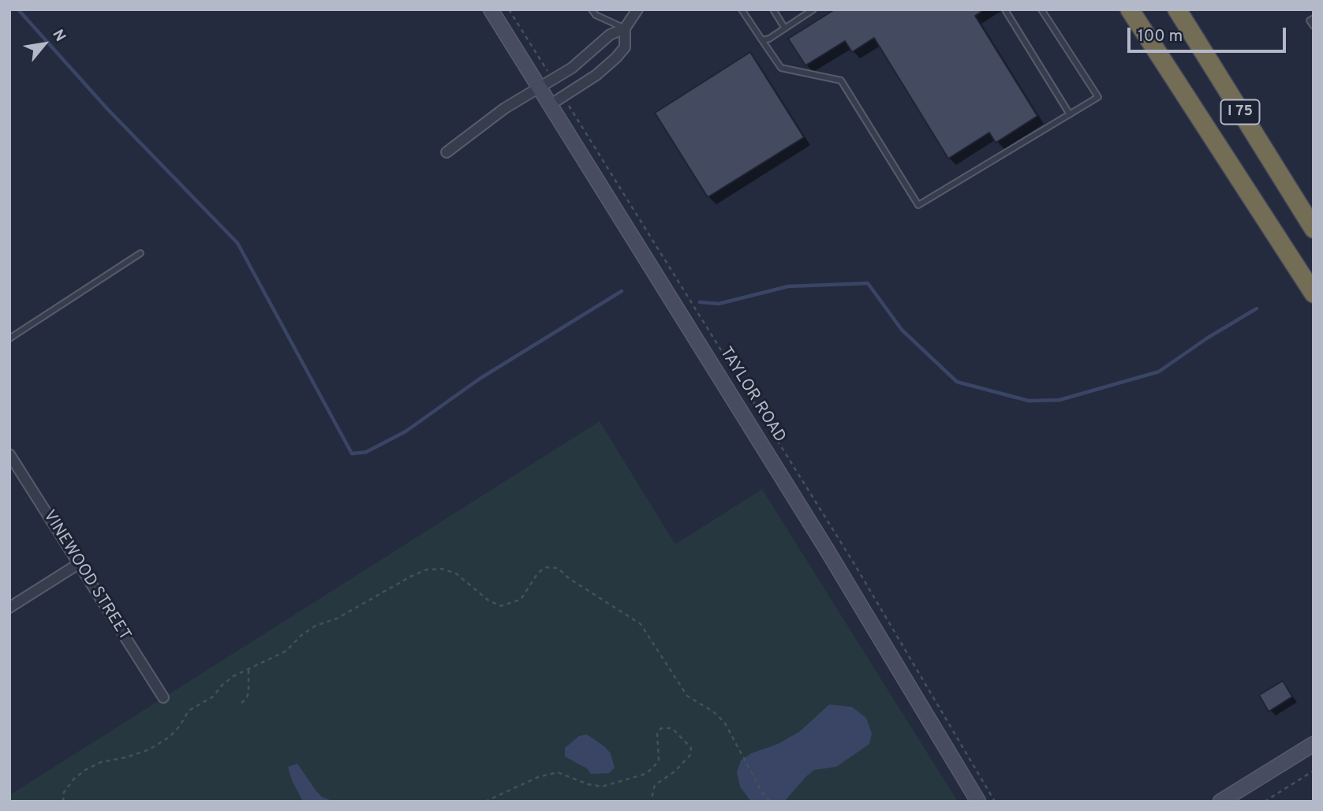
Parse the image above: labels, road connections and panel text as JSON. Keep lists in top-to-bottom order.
{
  "streets": {
    "highway": ["I 75"],
    "street": ["TAYLOR ROAD", "VINEWOOD STREET"]
  },
  "scale_bar": "100 m",
  "north": "top right"
}
